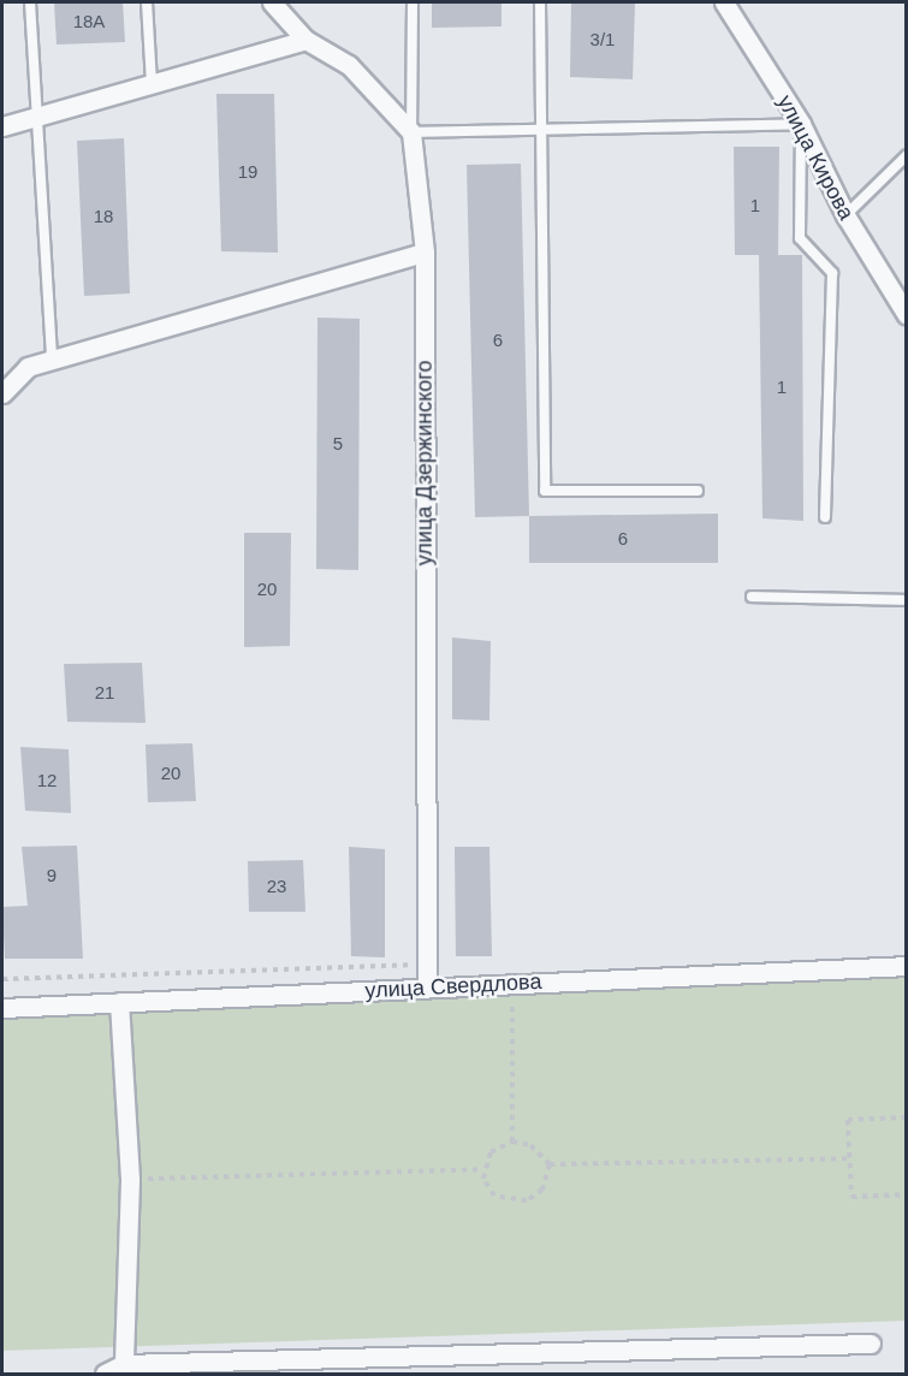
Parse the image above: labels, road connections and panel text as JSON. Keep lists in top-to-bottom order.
{
  "streets": {
    "street": ["улица Кирова", "улица Дзержинского", "улица Свердлова"]
  },
  "crossings": [
    ["улица Дзержинского", "улица Свердлова"]
  ],
  "house_numbers": [
    "18А",
    "3/1",
    "19",
    "1",
    "18",
    "6",
    "1",
    "5",
    "6",
    "20",
    "21",
    "20",
    "12",
    "9",
    "23"
  ]
}
